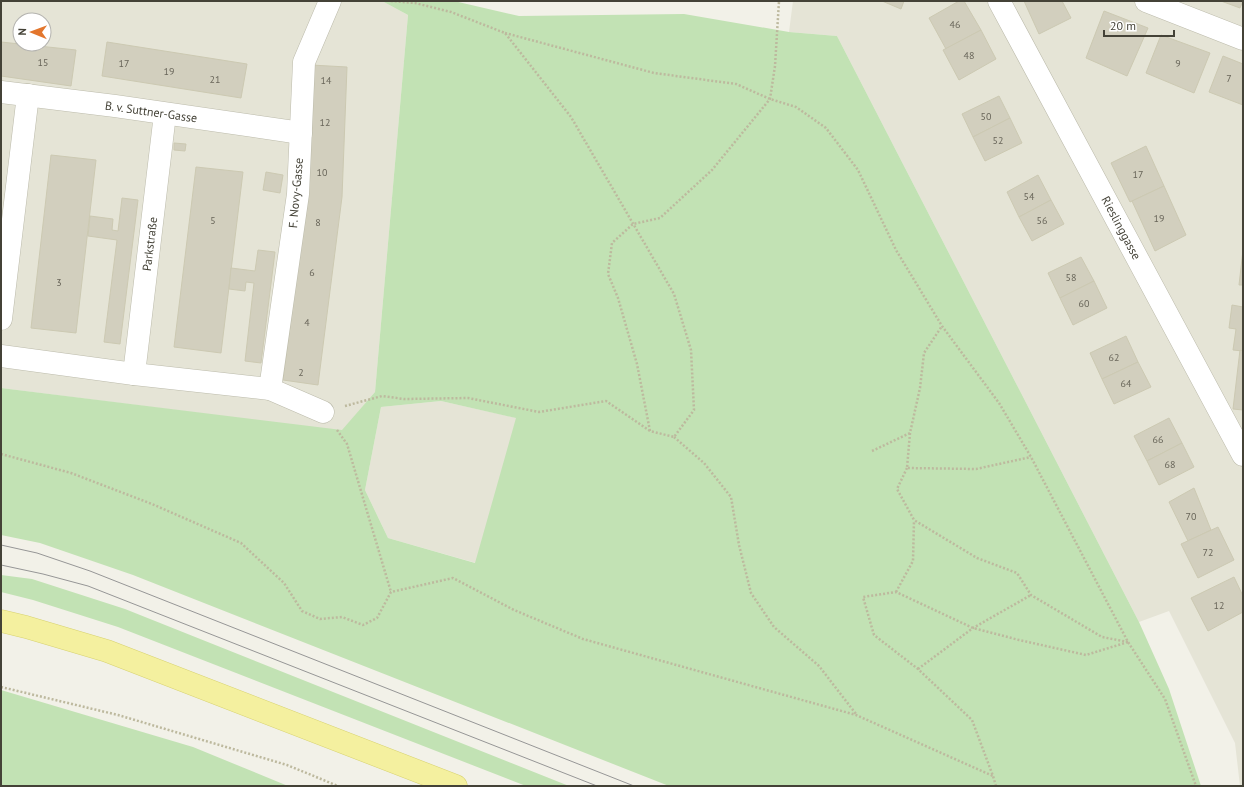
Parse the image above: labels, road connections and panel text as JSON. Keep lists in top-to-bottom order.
{
  "streets": {
    "street": [
      "B. v. Suttner-Gasse",
      "F. Novy-Gasse",
      "Rieslinggasse",
      "Parkstraße"
    ]
  },
  "crossings": [
    ["B. v. Suttner-Gasse", "F. Novy-Gasse"],
    ["B. v. Suttner-Gasse", "Parkstraße"]
  ],
  "house_numbers": [
    "46",
    "48",
    "15",
    "17",
    "9",
    "19",
    "7",
    "21",
    "14",
    "50",
    "12",
    "52",
    "10",
    "17",
    "54",
    "19",
    "5",
    "56",
    "8",
    "6",
    "58",
    "3",
    "60",
    "4",
    "62",
    "2",
    "64",
    "66",
    "68",
    "70",
    "72",
    "12"
  ],
  "scale_bar": "20 m",
  "north": "left"
}
